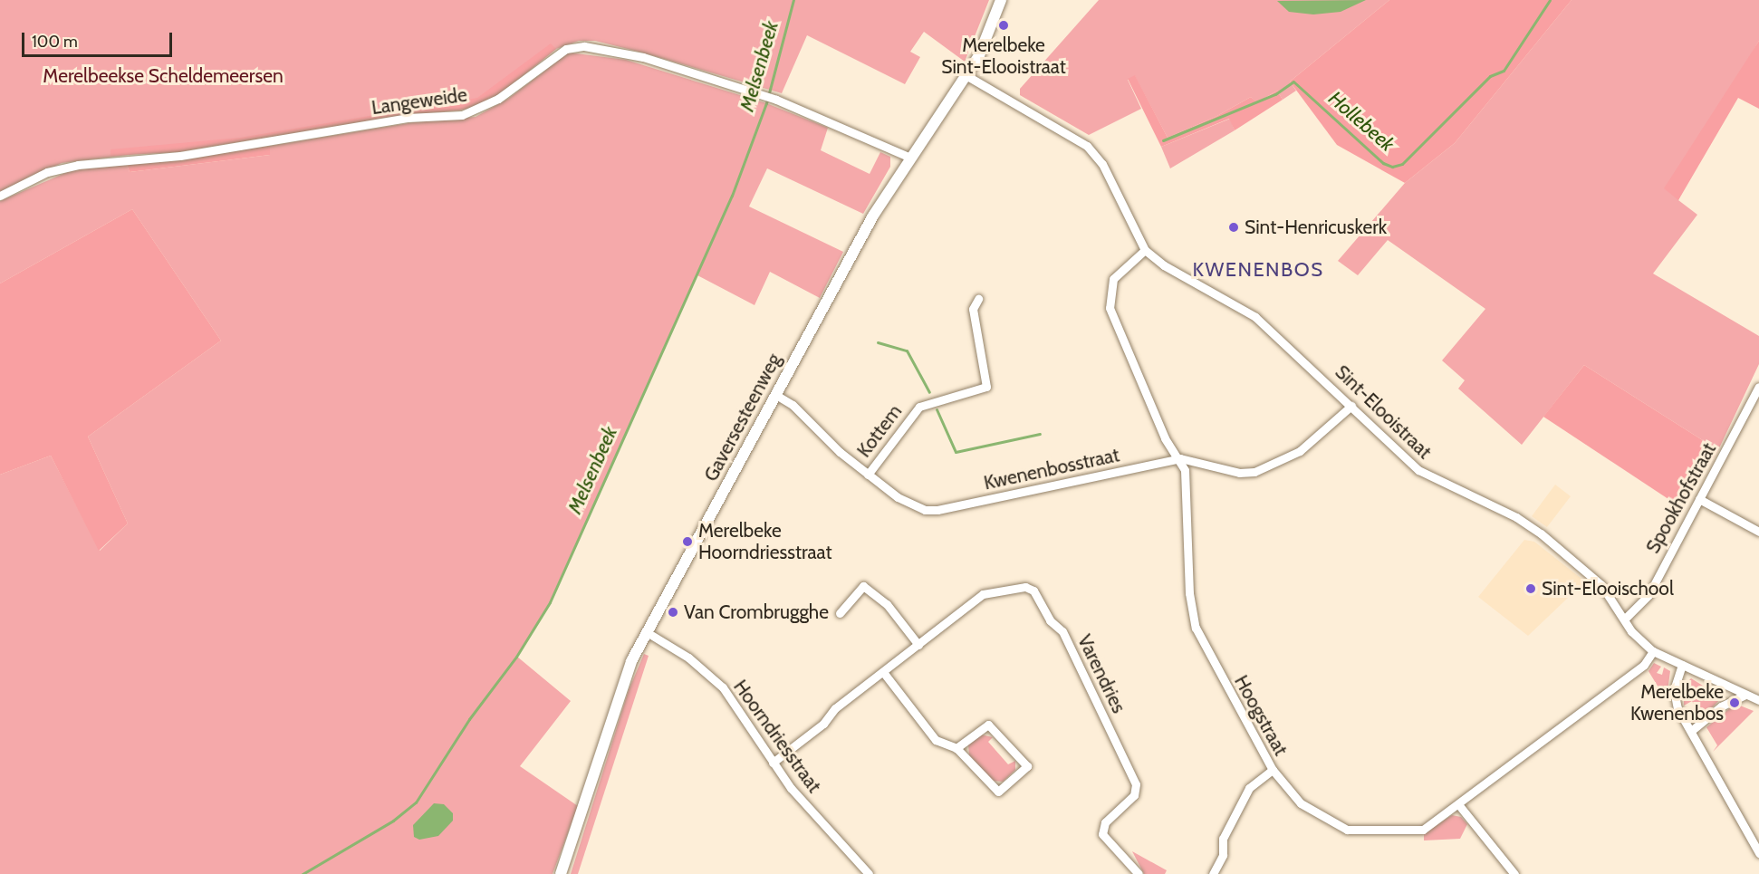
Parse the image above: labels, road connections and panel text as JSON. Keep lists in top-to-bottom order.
{
  "streets": {
    "street": [
      "Langeweide",
      "Sint-Elooistraat",
      "Gaversesteenweg",
      "Kottem",
      "Kwenenbosstraat",
      "Spookhofstraat",
      "Varendries",
      "Hoogstraat",
      "Hoorndriesstraat"
    ]
  },
  "crossings": [
    ["Langeweide", "Gaversesteenweg"],
    ["Sint-Elooistraat", "Gaversesteenweg"],
    ["Sint-Elooistraat", "Kwenenbosstraat"],
    ["Sint-Elooistraat", "Spookhofstraat"],
    ["Sint-Elooistraat", "Hoogstraat"],
    ["Gaversesteenweg", "Kwenenbosstraat"],
    ["Gaversesteenweg", "Hoorndriesstraat"],
    ["Kottem", "Kwenenbosstraat"],
    ["Kwenenbosstraat", "Hoogstraat"],
    ["Varendries", "Hoorndriesstraat"]
  ],
  "districts": ["KWENENBOS"],
  "water": ["Melsenbeek", "Hollebeek"],
  "parks": ["Merelbeekse Scheldemeersen"],
  "places": [
    "Merelbeke Sint-Elooistraat",
    "Sint-Henricuskerk",
    "Merelbeke Hoorndriesstraat",
    "Sint-Elooischool",
    "Van Crombrugghe",
    "Merelbeke Kwenenbos"
  ],
  "scale_bar": "100 m"
}
